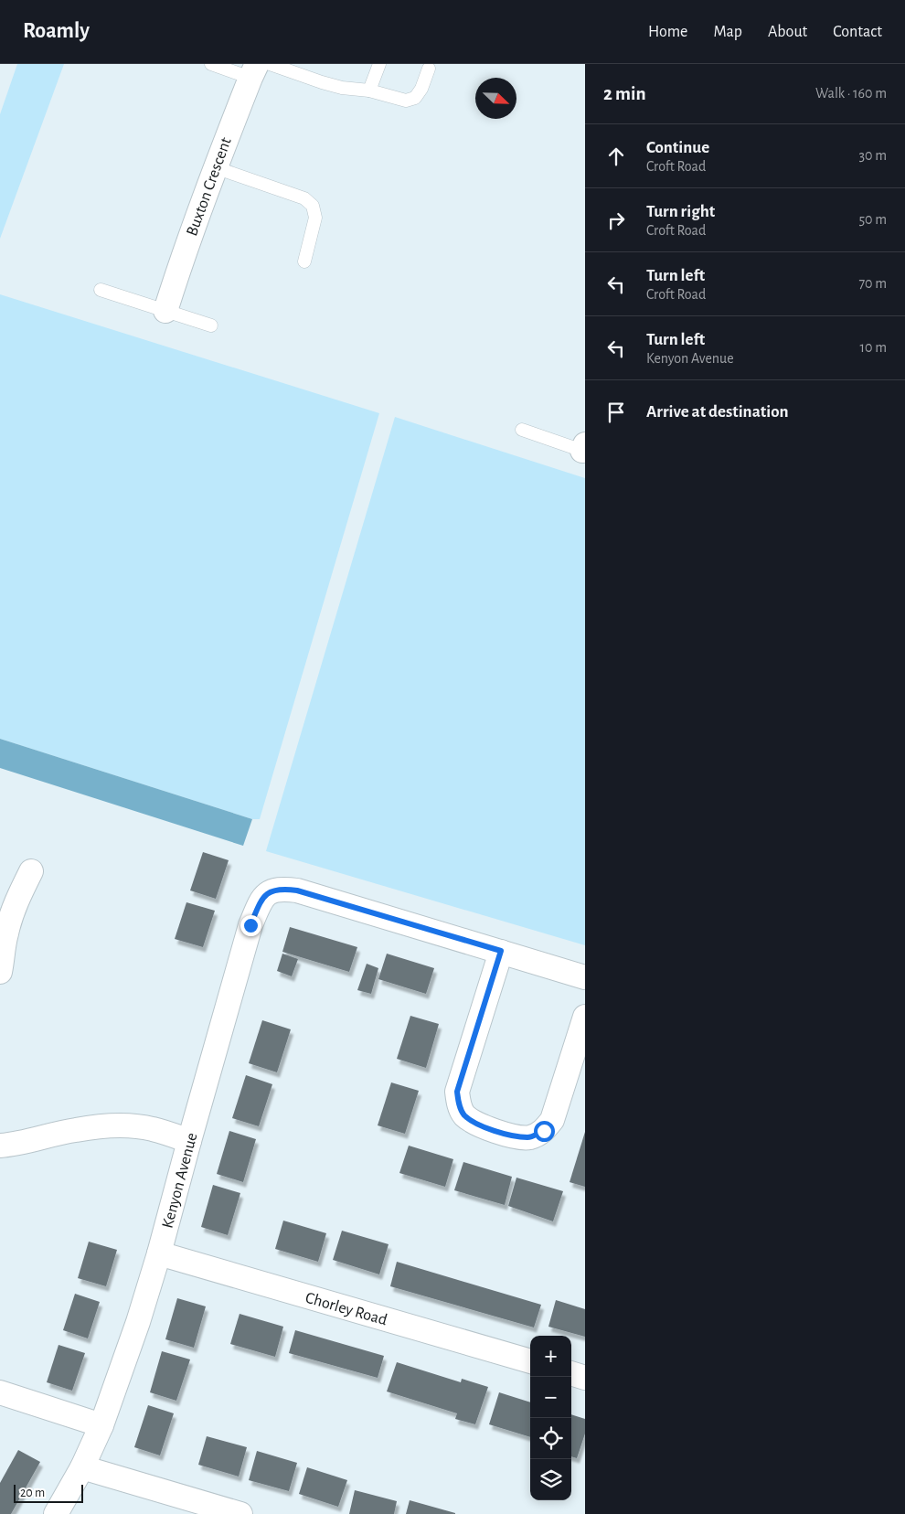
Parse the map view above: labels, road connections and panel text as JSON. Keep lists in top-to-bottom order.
{
  "streets": {
    "street": ["Buxton Crescent", "Kenyon Avenue", "Chorley Road"]
  },
  "crossings": [
    ["Kenyon Avenue", "Chorley Road"]
  ],
  "scale_bar": "20 m",
  "north": "bottom right",
  "page": {
    "header": "Roamly",
    "nav": [
      "Home",
      "Map",
      "About",
      "Contact"
    ],
    "heading": ["2 min", "Walk · 160 m"],
    "list": [
      ["Continue", "Croft Road", "30 m"],
      ["Turn right", "Croft Road", "50 m"],
      ["Turn left", "Croft Road", "70 m"],
      ["Turn left", "Kenyon Avenue", "10 m"],
      "Arrive at destination"
    ],
    "map_buttons": ["+", "−"],
    "scale": "20 m"
  }
}
